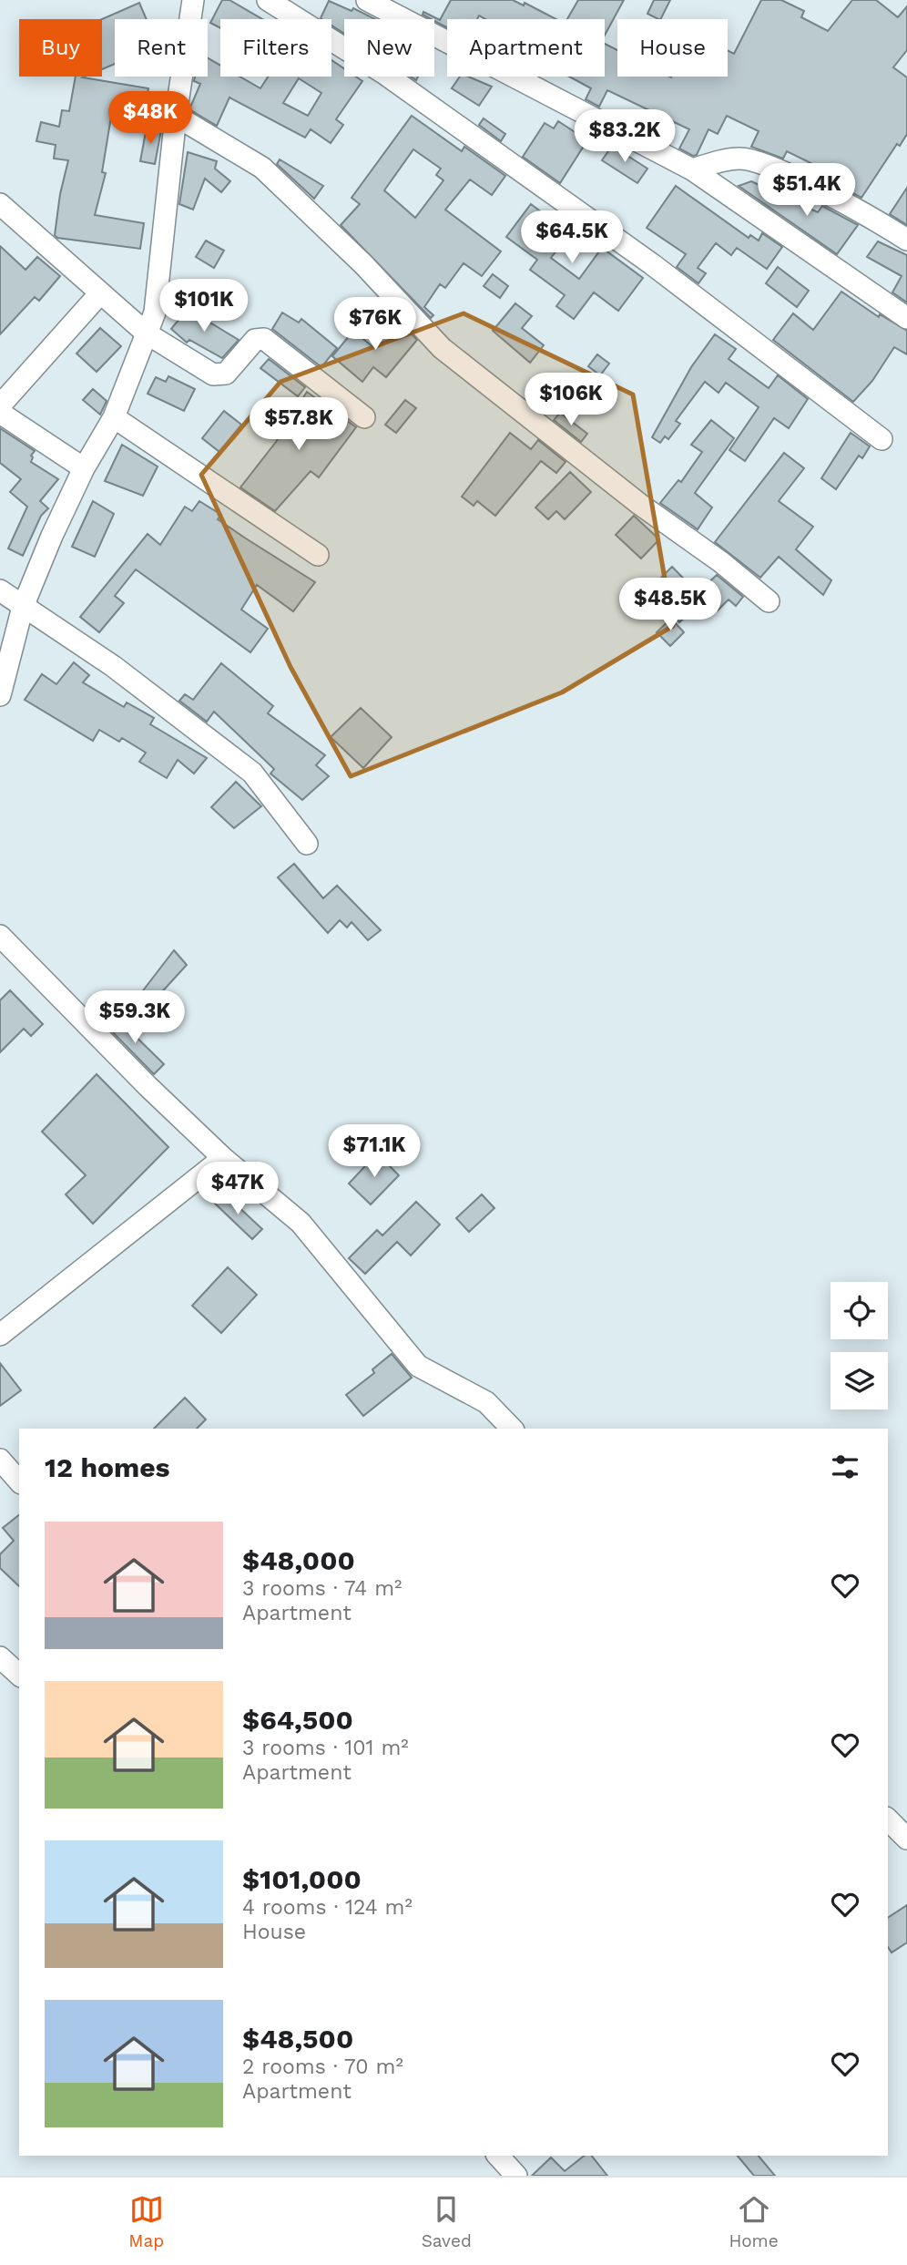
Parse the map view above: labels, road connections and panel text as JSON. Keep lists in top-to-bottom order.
{
  "page": {
    "chip": [
      "Buy",
      "Rent",
      "Filters",
      "New",
      "Apartment",
      "House"
    ],
    "price": [
      "$48K",
      "$83.2K",
      "$51.4K",
      "$64.5K",
      "$101K",
      "$76K",
      "$106K",
      "$57.8K",
      "$48.5K",
      "$59.3K",
      "$71.1K",
      "$47K"
    ],
    "heading": "12 homes",
    "list": [
      {
        "name": "$48,000",
        "note": "3 rooms · 74 m² · Apartment"
      },
      {
        "name": "$64,500",
        "note": "3 rooms · 101 m² · Apartment"
      },
      {
        "name": "$101,000",
        "note": "4 rooms · 124 m² · House"
      },
      {
        "name": "$48,500",
        "note": "2 rooms · 70 m² · Apartment"
      }
    ],
    "tabs": ["Map", "Saved", "Home"]
  }
}
